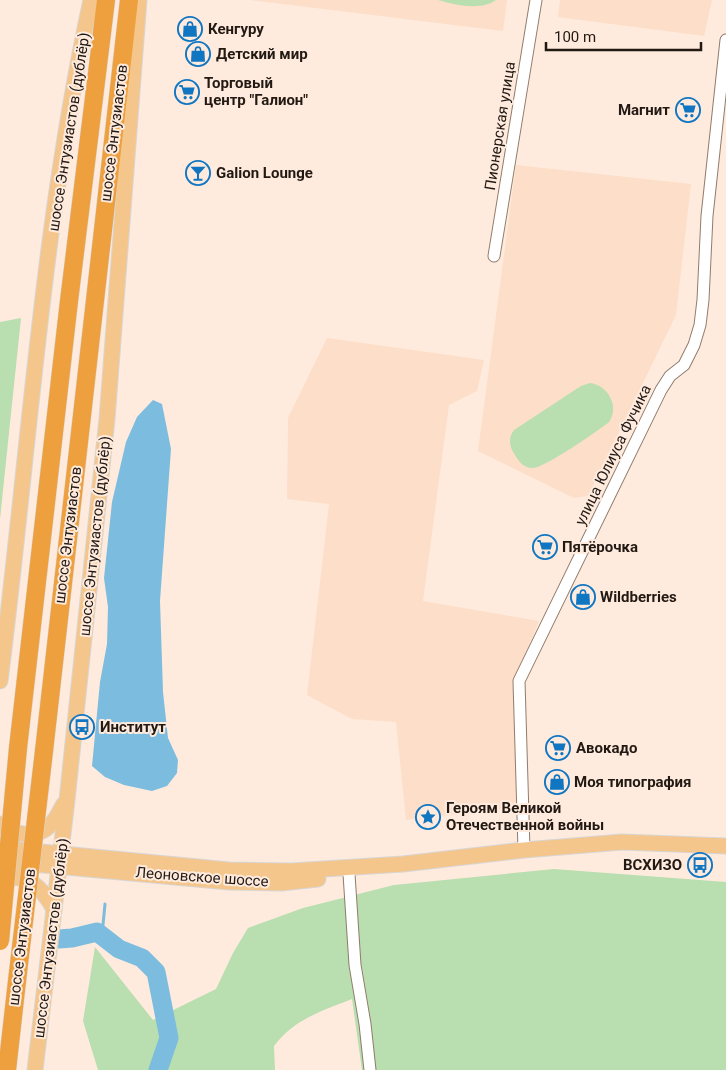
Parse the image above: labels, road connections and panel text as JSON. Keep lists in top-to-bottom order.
{
  "streets": {
    "highway": ["шоссе Энтузиастов"],
    "main road": ["шоссе Энтузиастов (дублёр)", "Леоновское шоссе"],
    "street": ["Пионерская улица", "улица Юлиуса Фучика"]
  },
  "crossings": [
    ["шоссе Энтузиастов (дублёр)", "Леоновское шоссе"],
    ["улица Юлиуса Фучика", "Леоновское шоссе"]
  ],
  "places": {
    "shop": [
      "Кенгуру",
      "Детский мир",
      "Wildberries",
      "Моя типография"
    ],
    "supermarket": [
      "Торговый центр \"Галион\"",
      "Магнит",
      "Пятёрочка",
      "Авокадо"
    ],
    "bar": ["Galion Lounge"],
    "bus stop": ["Институт", "ВСХИЗО"],
    "place": ["Героям Великой Отечественной войны"]
  },
  "scale_bar": "100 m"
}
